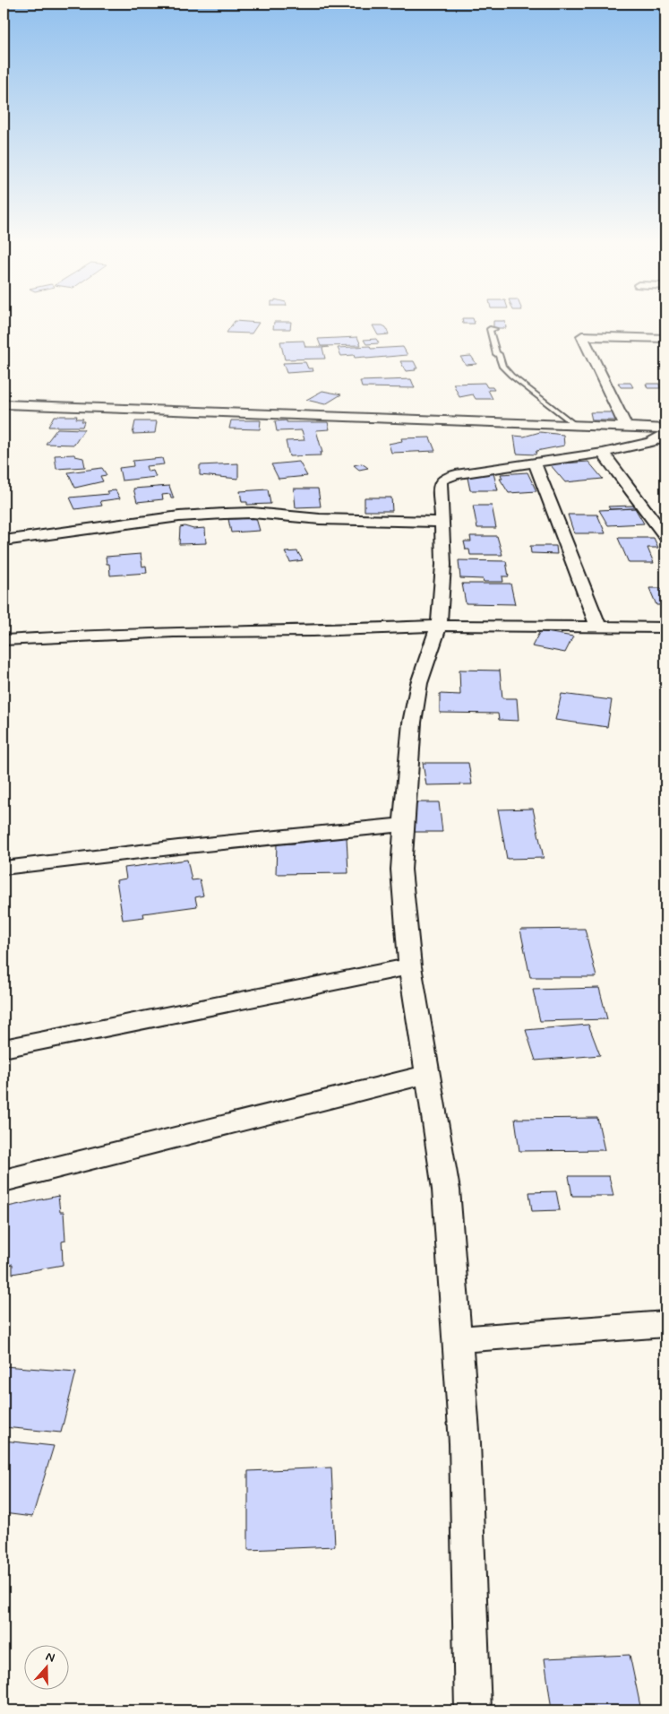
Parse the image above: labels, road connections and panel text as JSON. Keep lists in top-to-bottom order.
{
  "north": "top"
}
